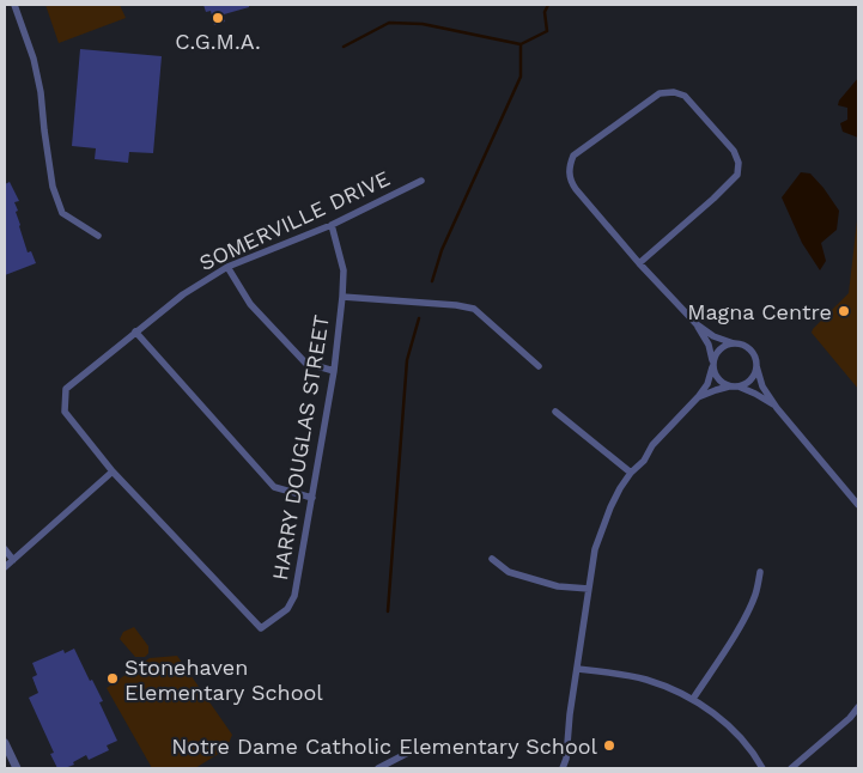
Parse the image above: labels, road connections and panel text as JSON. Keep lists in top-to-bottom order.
{
  "streets": {
    "street": ["SOMERVILLE DRIVE", "HARRY DOUGLAS STREET"]
  },
  "crossings": [
    ["SOMERVILLE DRIVE", "HARRY DOUGLAS STREET"]
  ],
  "places": [
    "C.G.M.A.",
    "Magna Centre",
    "Stonehaven Elementary School",
    "Notre Dame Catholic Elementary School"
  ]
}
